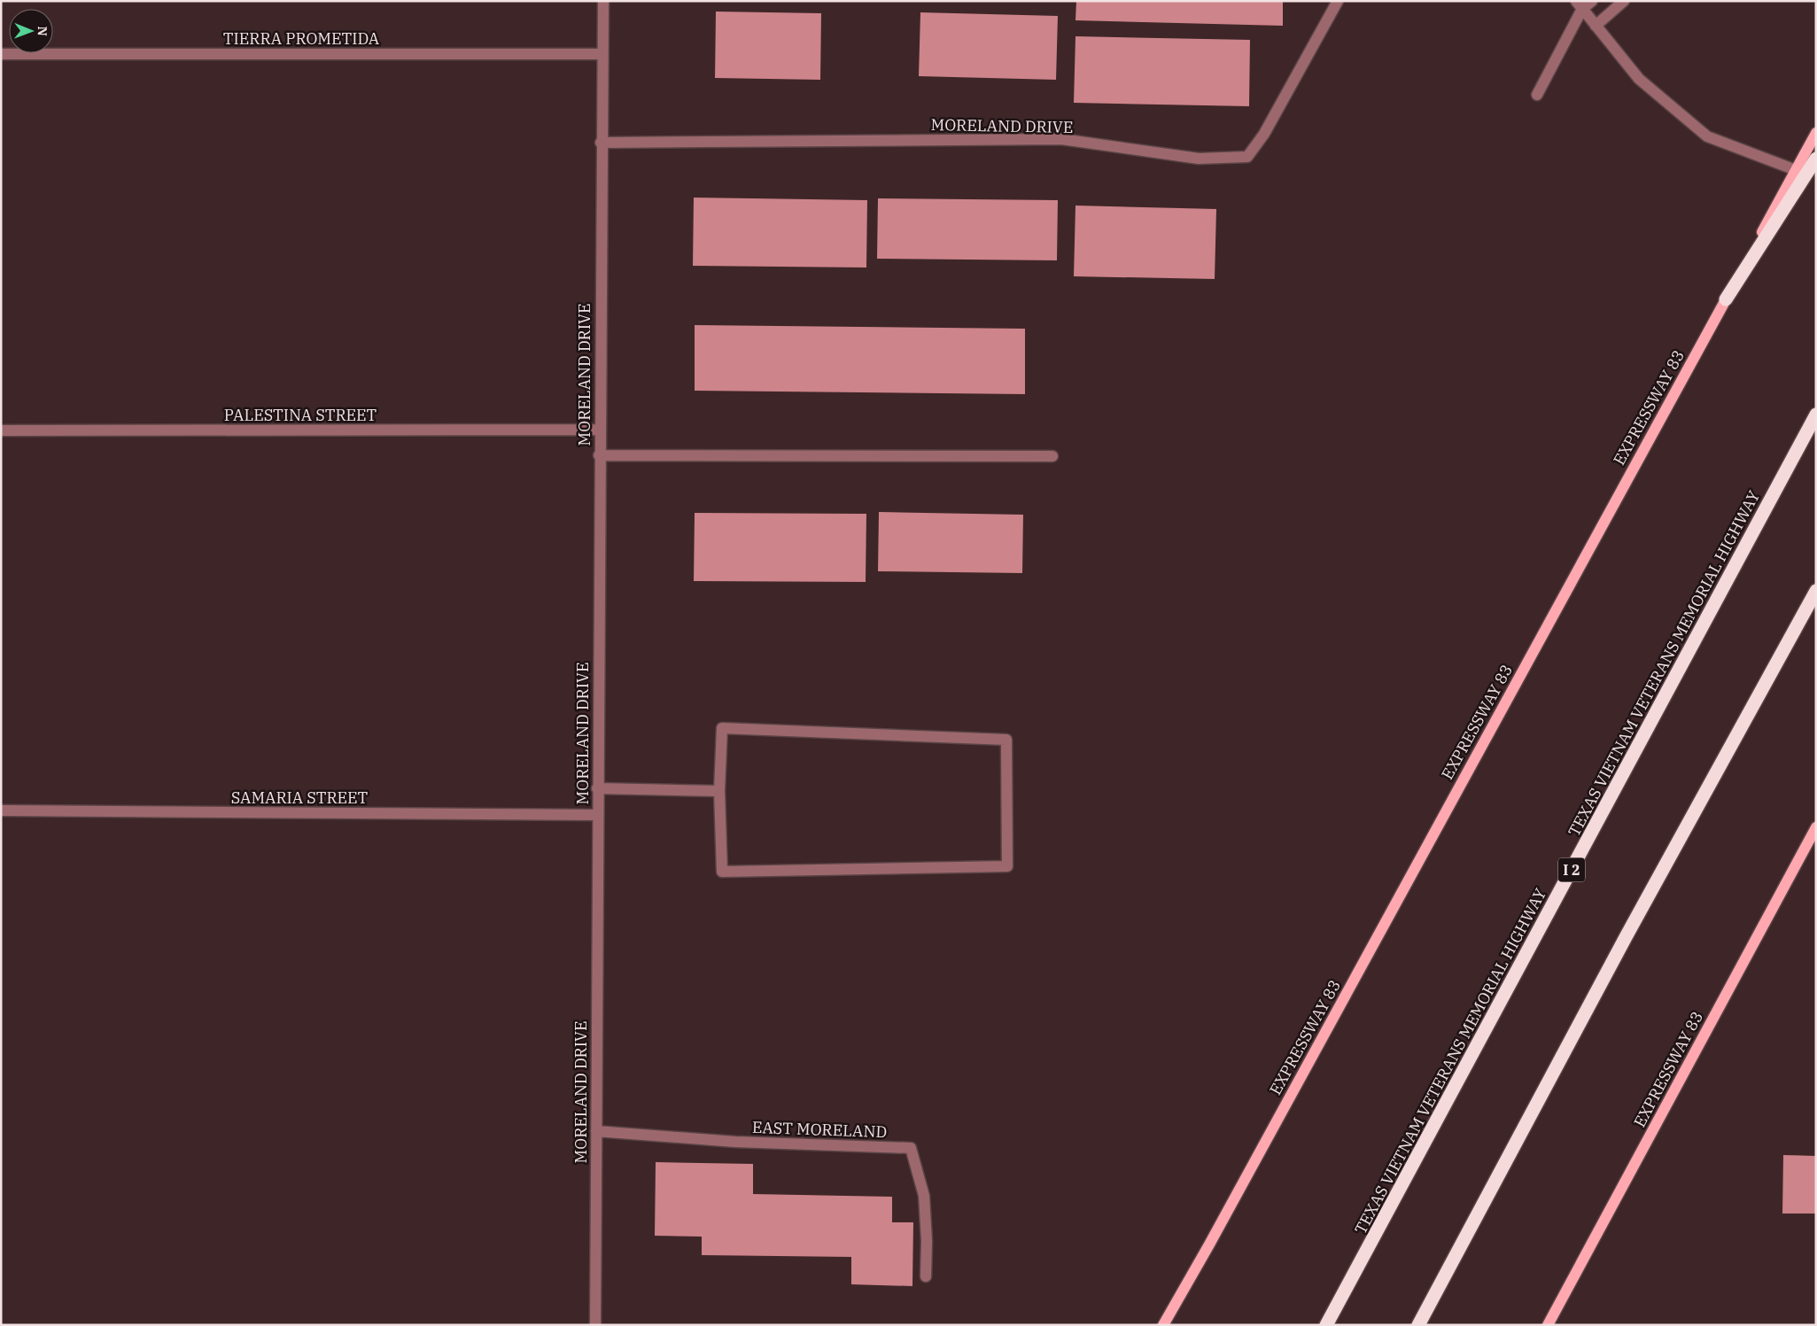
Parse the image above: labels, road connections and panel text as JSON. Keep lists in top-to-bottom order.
{
  "streets": {
    "highway": ["TEXAS VIETNAM VETERANS MEMORIAL HIGHWAY", "I 2"],
    "main road": ["EXPRESSWAY 83"],
    "street": [
      "TIERRA PROMETIDA",
      "MORELAND DRIVE",
      "PALESTINA STREET",
      "SAMARIA STREET",
      "EAST MORELAND"
    ]
  },
  "crossings": [
    ["TIERRA PROMETIDA", "MORELAND DRIVE"],
    ["MORELAND DRIVE", "PALESTINA STREET"],
    ["MORELAND DRIVE", "SAMARIA STREET"],
    ["MORELAND DRIVE", "EAST MORELAND"]
  ],
  "north": "right"
}
